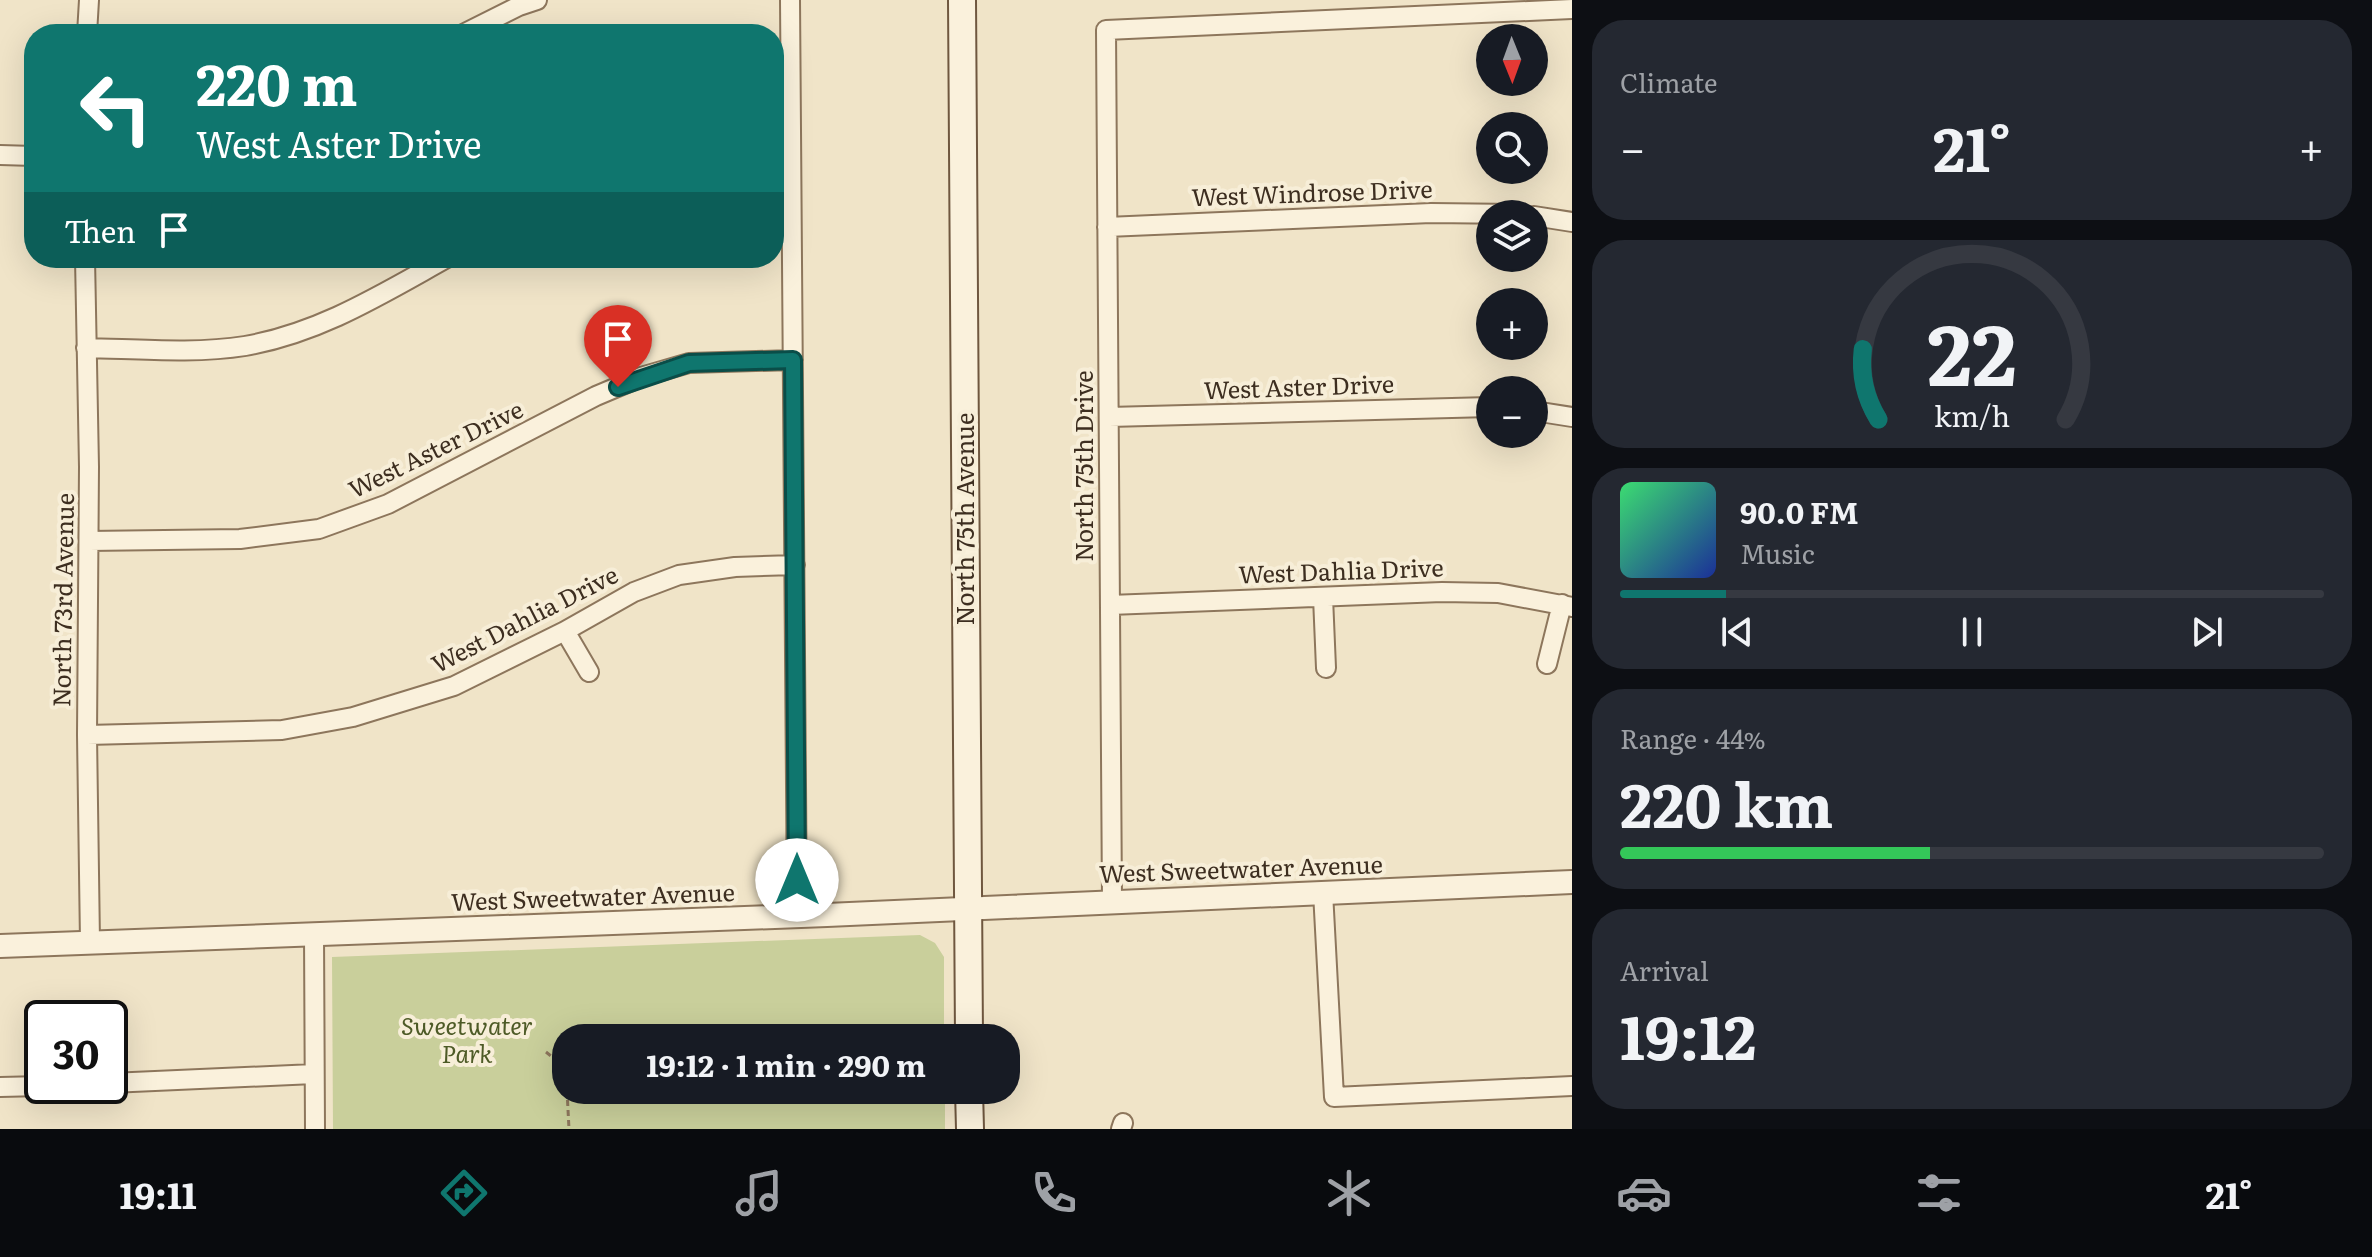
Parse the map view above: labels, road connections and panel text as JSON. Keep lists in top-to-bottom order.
{
  "streets": {
    "main road": ["North 75th Avenue"],
    "street": [
      "West Windrose Drive",
      "West Aster Drive",
      "North 75th Drive",
      "West Dahlia Drive",
      "North 73rd Avenue",
      "West Sweetwater Avenue"
    ]
  },
  "crossings": [
    ["West Windrose Drive", "North 75th Drive"],
    ["West Aster Drive", "North 75th Drive"],
    ["West Aster Drive", "North 73rd Avenue"],
    ["North 75th Drive", "West Dahlia Drive"],
    ["North 75th Drive", "West Sweetwater Avenue"],
    ["North 75th Avenue", "West Sweetwater Avenue"],
    ["West Dahlia Drive", "North 73rd Avenue"],
    ["North 73rd Avenue", "West Sweetwater Avenue"]
  ],
  "parks": ["Sweetwater Park"],
  "north": "bottom",
  "page": {
    "tile": [
      "Climate",
      ["Range · 44%", "220 km"],
      ["Arrival", "19:12"]
    ],
    "map_buttons": ["+", "−"],
    "turn": ["220 m", "West Aster Drive"],
    "heat": ["−", "21°", "+"],
    "then": "Then",
    "song": ["90.0 FM", "Music"],
    "limit": "30",
    "trip": "19:12 · 1 min · 290 m",
    "tabs": ["19:11", "21°"],
    "gauge": ["22", "km/h"]
  }
}
